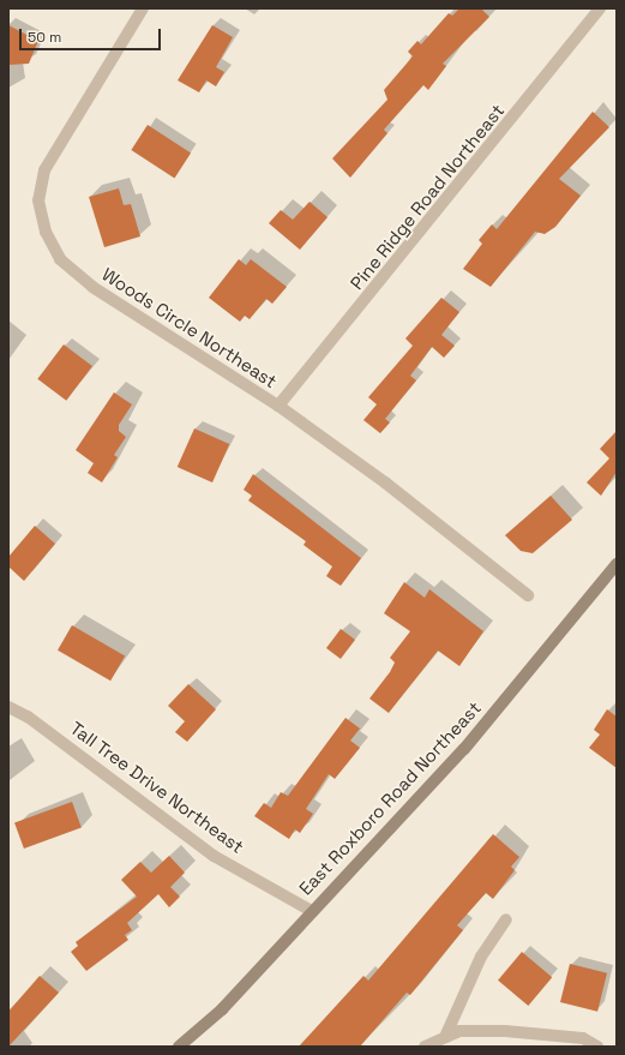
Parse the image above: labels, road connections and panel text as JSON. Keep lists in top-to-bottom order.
{
  "streets": {
    "main road": ["East Roxboro Road Northeast"],
    "street": ["Pine Ridge Road Northeast", "Woods Circle Northeast", "Tall Tree Drive Northeast"]
  },
  "crossings": [
    ["Pine Ridge Road Northeast", "Woods Circle Northeast"],
    ["Tall Tree Drive Northeast", "East Roxboro Road Northeast"]
  ],
  "scale_bar": "50 m"
}
